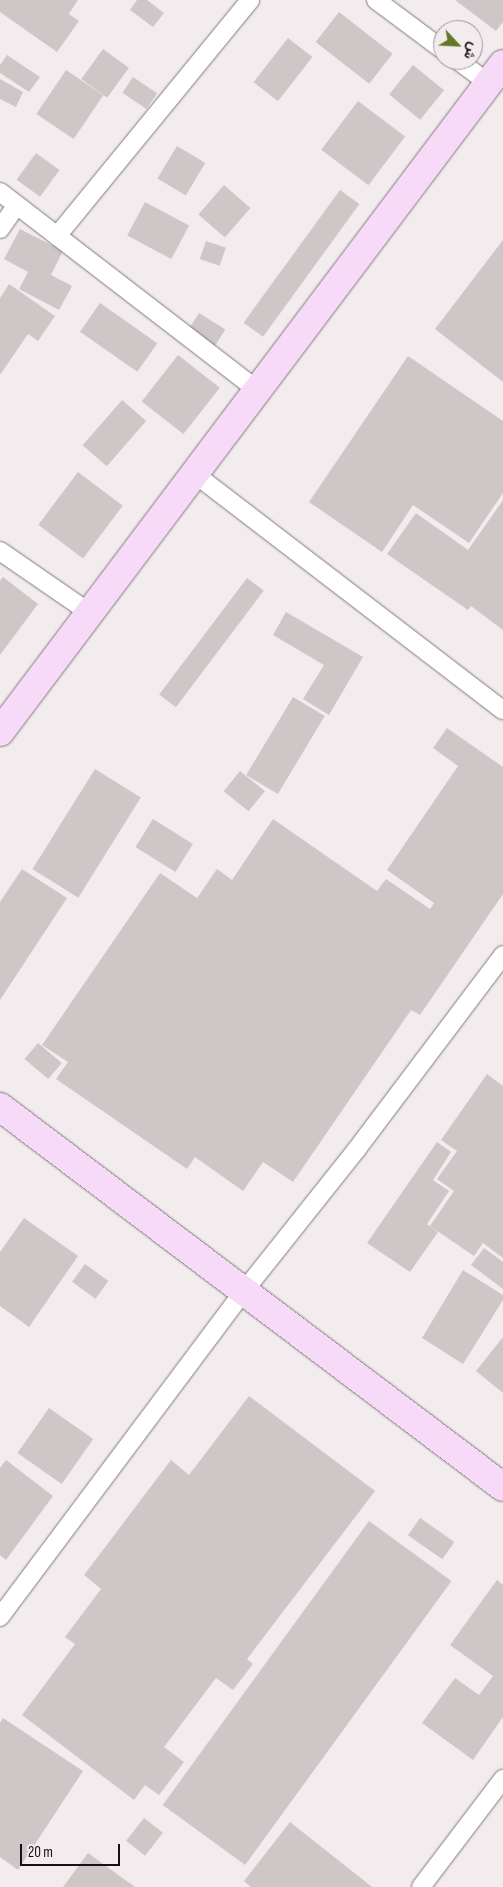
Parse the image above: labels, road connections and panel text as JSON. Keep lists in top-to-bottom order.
{
  "scale_bar": "20 m",
  "north": "bottom right"
}
